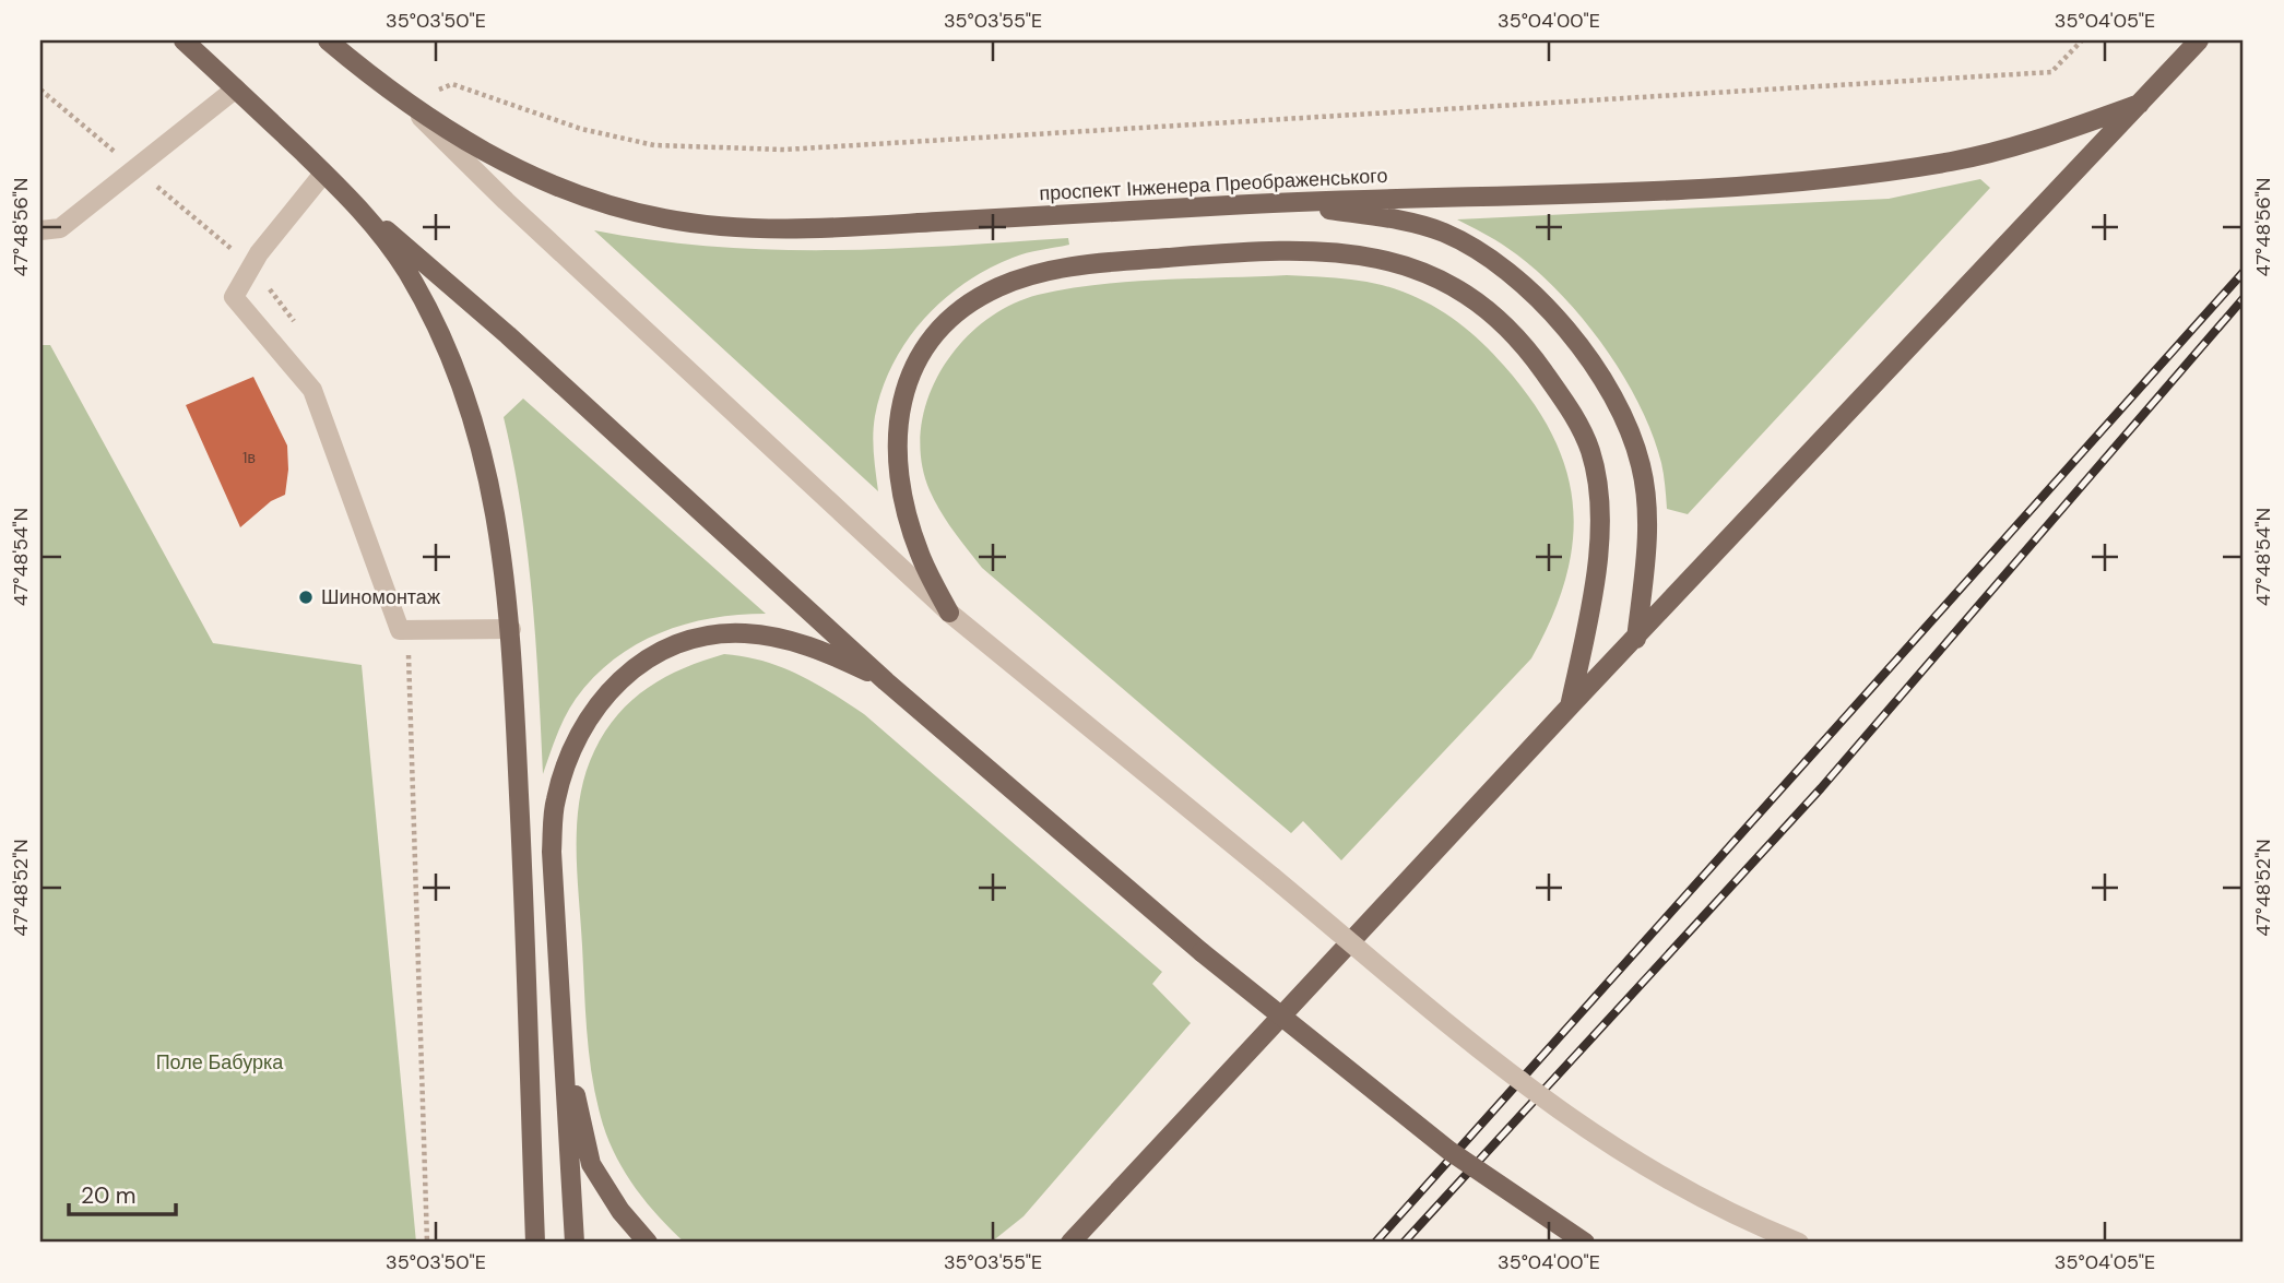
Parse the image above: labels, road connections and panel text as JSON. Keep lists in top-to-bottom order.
{
  "streets": {
    "main road": ["проспект Інженера Преображенського"]
  },
  "parks": ["Поле Бабурка"],
  "places": ["Шиномонтаж"],
  "house_numbers": ["1в"],
  "scale_bar": "20 m",
  "coordinates": [
    "35°03'50\"E",
    "35°03'55\"E",
    "35°04'00\"E",
    "35°04'05\"E",
    "47°48'56\"N",
    "47°48'54\"N",
    "47°48'52\"N"
  ]
}
